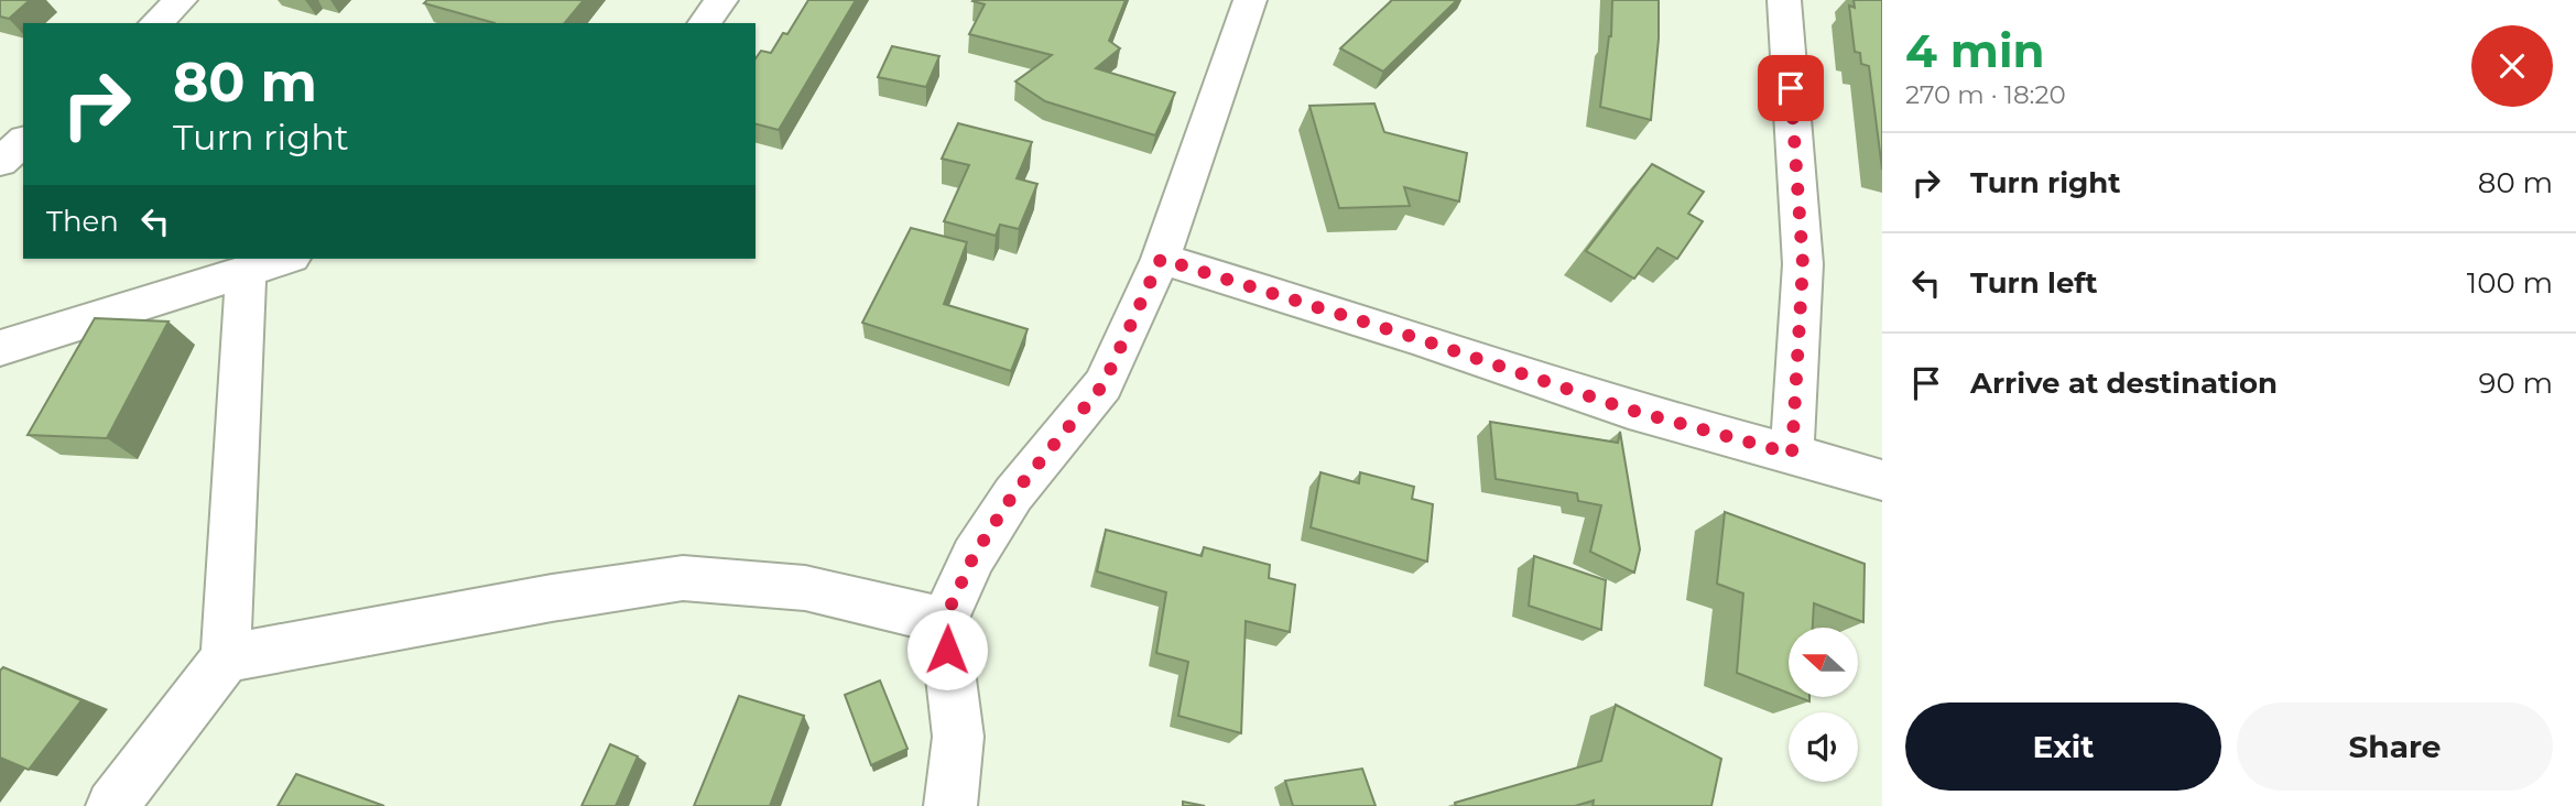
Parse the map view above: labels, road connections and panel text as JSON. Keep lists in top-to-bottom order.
{
  "north": "left",
  "page": {
    "heading": ["4 min", "270 m · 18:20"],
    "turn": ["80 m", "Turn right"],
    "list": [
      {
        "name": "Turn right",
        "value": "80 m"
      },
      {
        "name": "Turn left",
        "value": "100 m"
      },
      {
        "name": "Arrive at destination",
        "value": "90 m"
      }
    ],
    "then": "Then",
    "buttons": ["Exit", "Share"]
  }
}
